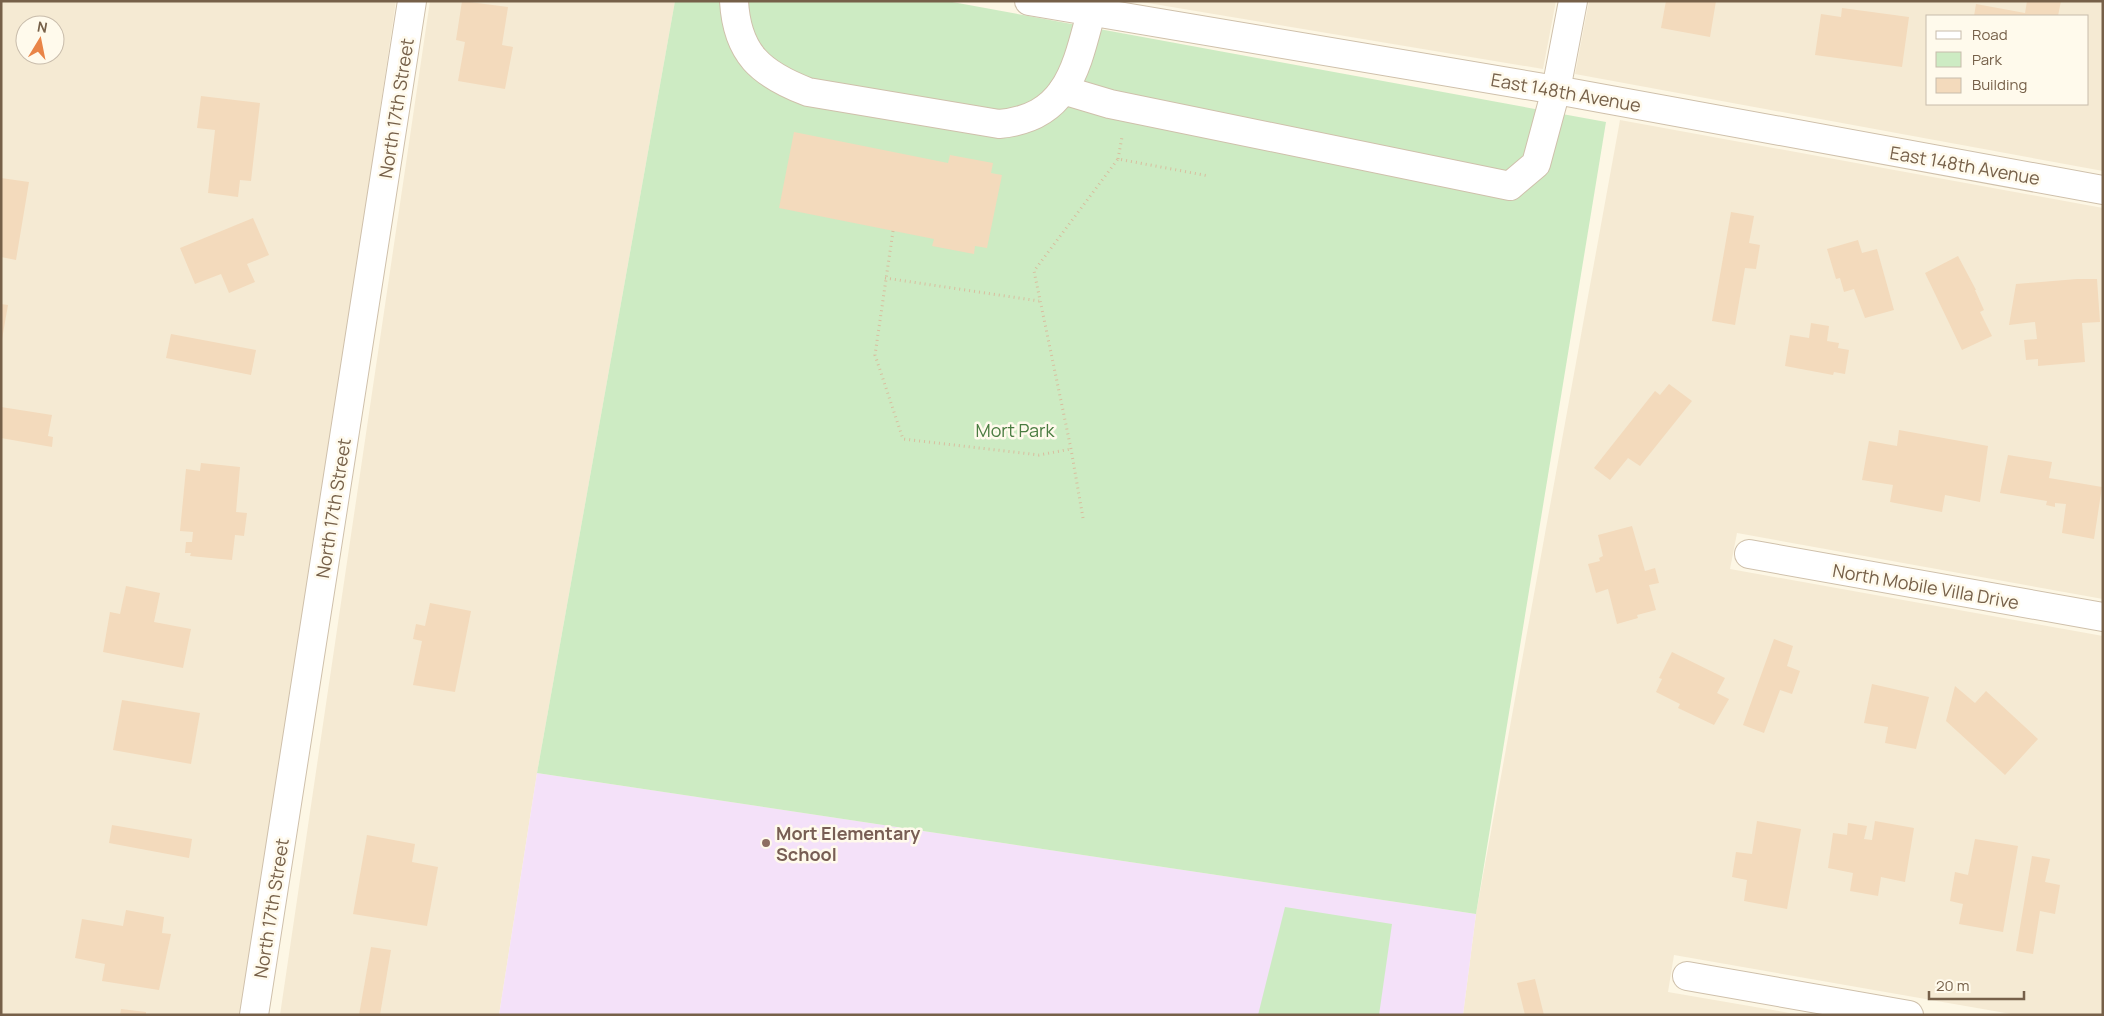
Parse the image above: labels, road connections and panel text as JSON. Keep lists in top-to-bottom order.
{
  "streets": {
    "street": ["East 148th Avenue", "North 17th Street", "North Mobile Villa Drive"]
  },
  "parks": ["Mort Park"],
  "places": ["Mort Elementary School"],
  "legend": ["Road", "Park", "Building"],
  "scale_bar": "20 m",
  "north": "top"
}
